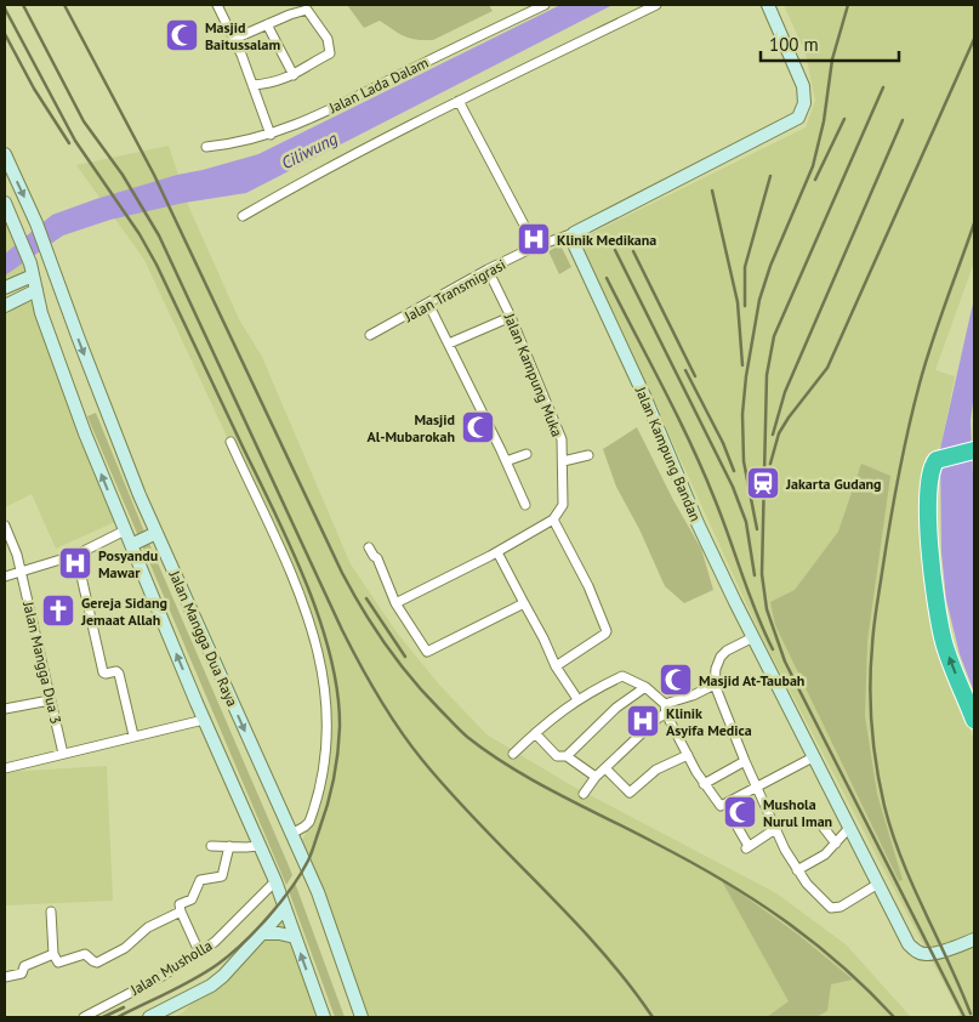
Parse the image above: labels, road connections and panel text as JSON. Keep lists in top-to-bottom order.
{
  "streets": {
    "main road": ["Jalan Kampung Bandan", "Jalan Mangga Dua Raya"],
    "street": [
      "Jalan Lada Dalam",
      "Jalan Transmigrasi",
      "Jalan Kampung Muka",
      "Jalan Mangga Dua 3",
      "Jalan Musholla"
    ]
  },
  "crossings": [
    ["Jalan Transmigrasi", "Jalan Kampung Muka"],
    ["Jalan Transmigrasi", "Jalan Kampung Bandan"],
    ["Jalan Mangga Dua Raya", "Jalan Musholla"]
  ],
  "water": ["Ciliwung"],
  "places": {
    "mosque": [
      "Masjid Baitussalam",
      "Masjid Al-Mubarokah",
      "Masjid At-Taubah",
      "Mushola Nurul Iman"
    ],
    "hospital": ["Klinik Medikana", "Posyandu Mawar", "Klinik Asyifa Medica"],
    "station": ["Jakarta Gudang"],
    "church": ["Gereja Sidang Jemaat Allah"]
  },
  "scale_bar": "100 m"
}
